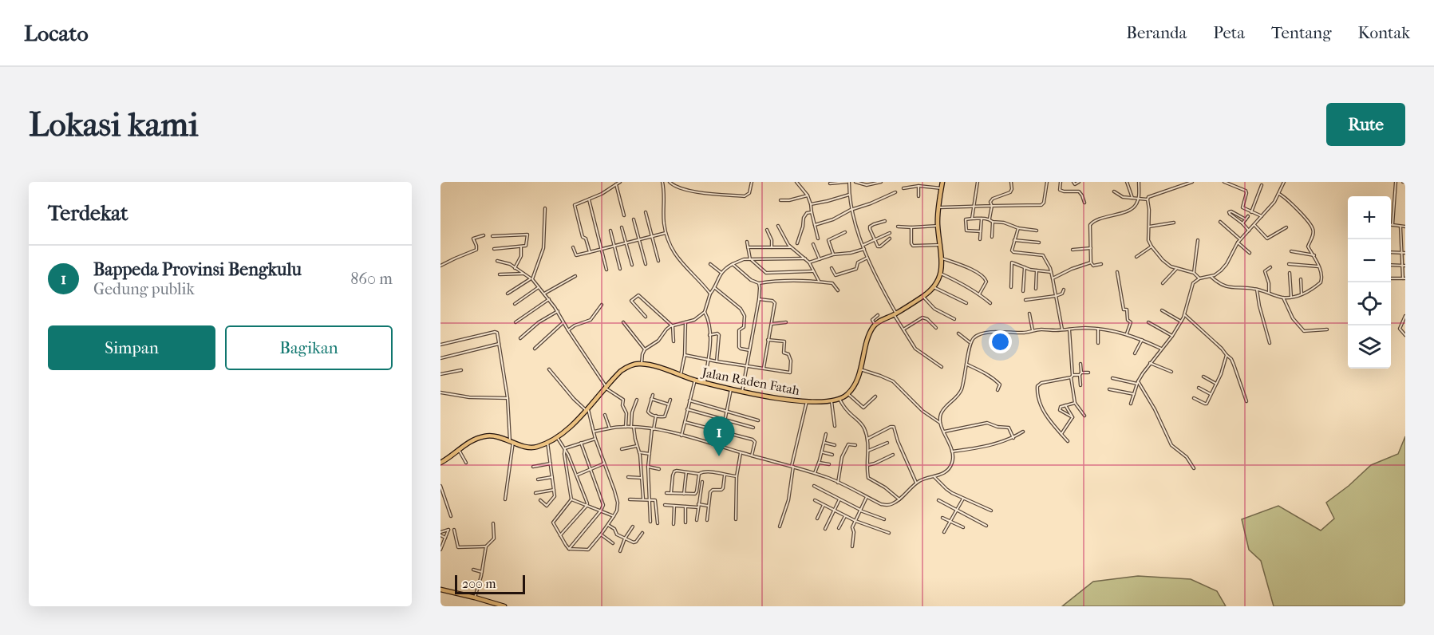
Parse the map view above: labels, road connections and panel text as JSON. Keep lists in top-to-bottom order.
{
  "streets": {
    "highway": ["Jalan Raden Fatah"]
  },
  "scale_bar": "200 m",
  "page": {
    "header": "Locato",
    "nav": [
      "Beranda",
      "Peta",
      "Tentang",
      "Kontak"
    ],
    "buttons": [
      "Rute",
      ["Simpan", "Bagikan"]
    ],
    "title": "Lokasi kami",
    "heading": "Terdekat",
    "map_buttons": ["+", "−"],
    "list": [
      {
        "mark": "1",
        "name": "Bappeda Provinsi Bengkulu",
        "note": "Gedung publik",
        "value": "860 m"
      }
    ],
    "pins": "1",
    "scale": "200 m"
  }
}
